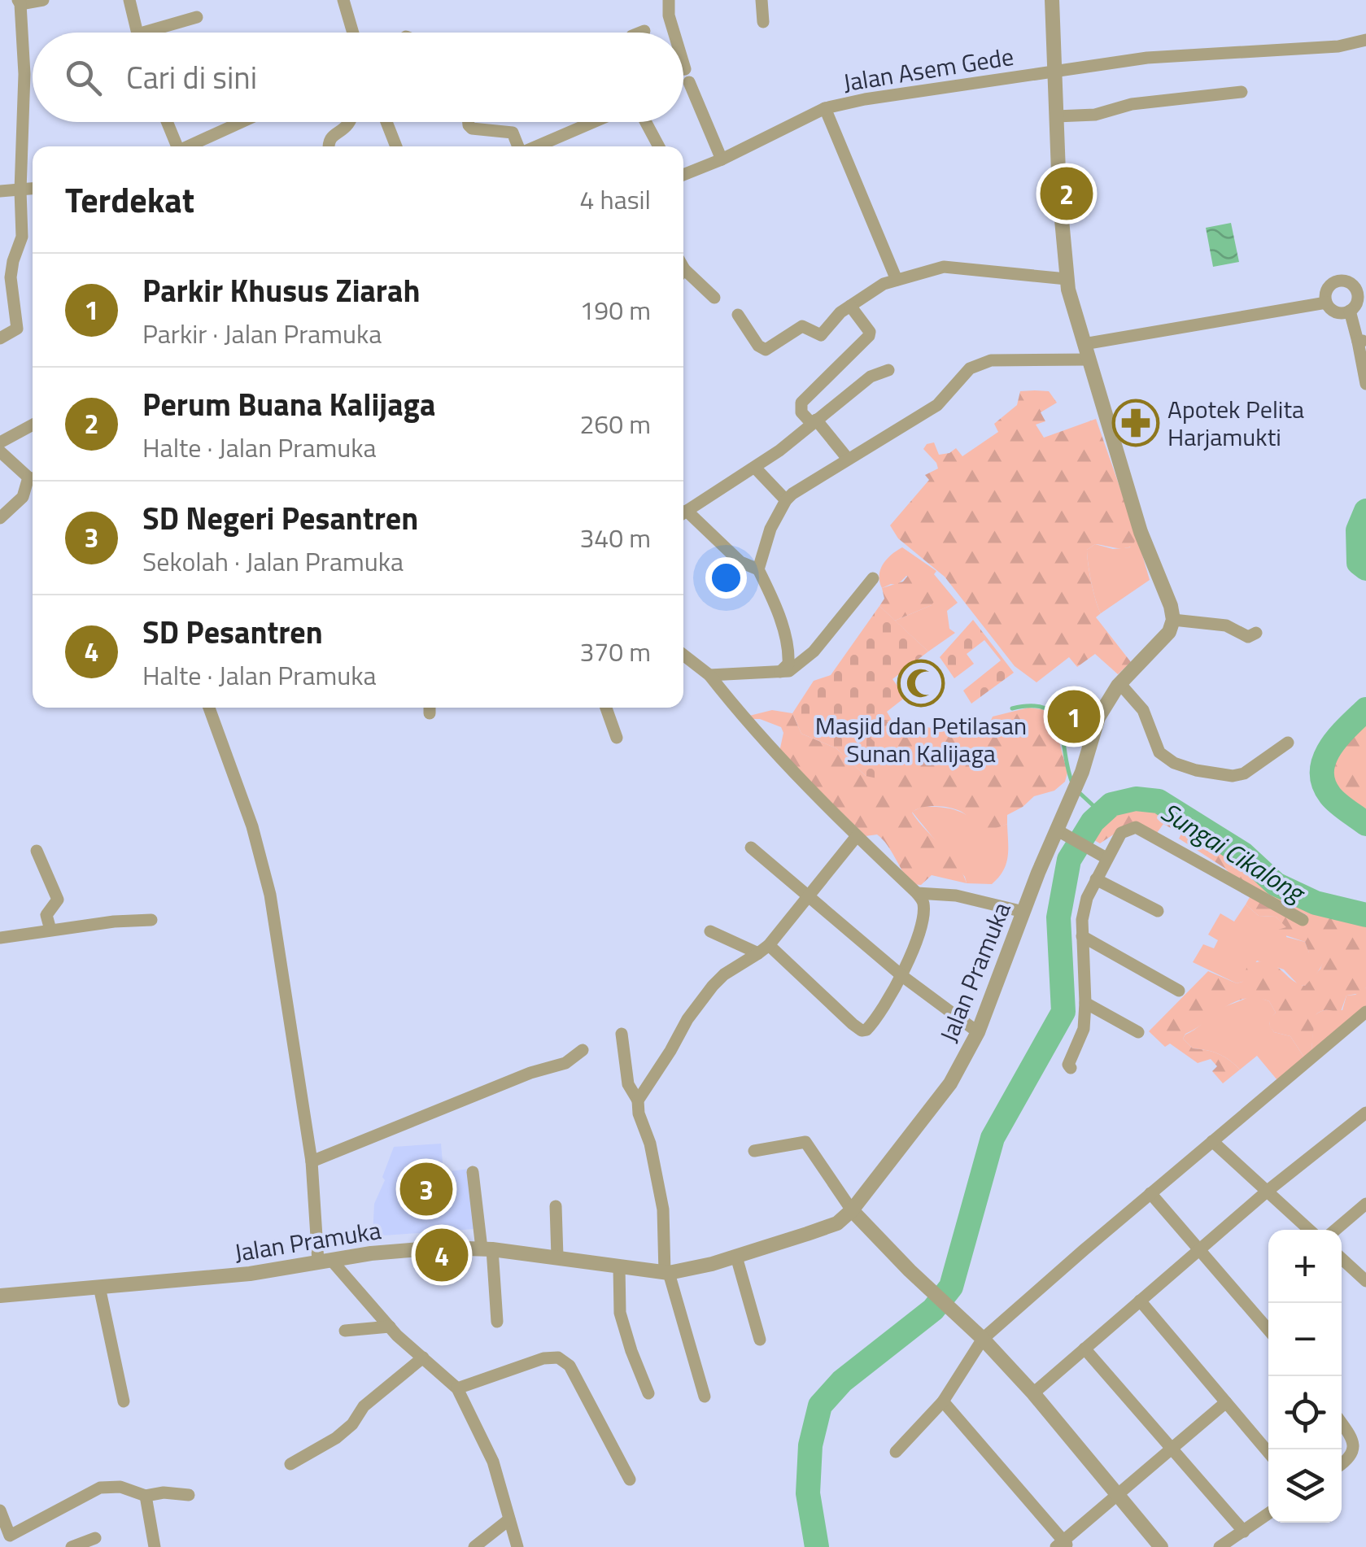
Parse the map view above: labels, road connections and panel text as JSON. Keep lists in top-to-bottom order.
{
  "streets": {
    "street": ["Jalan Asem Gede", "Jalan Pramuka"]
  },
  "water": ["Sungai Cikalong"],
  "places": {
    "pharmacy": ["Apotek Pelita Harjamukti"],
    "mosque": ["Masjid dan Petilasan Sunan Kalijaga"]
  },
  "page": {
    "search": "Cari di sini",
    "heading": ["Terdekat", "4 hasil"],
    "pins": [
      "2",
      "1",
      "3",
      "4"
    ],
    "list": [
      {
        "mark": "1",
        "name": "Parkir Khusus Ziarah",
        "note": "Parkir · Jalan Pramuka",
        "value": "190 m"
      },
      {
        "mark": "2",
        "name": "Perum Buana Kalijaga",
        "note": "Halte · Jalan Pramuka",
        "value": "260 m"
      },
      {
        "mark": "3",
        "name": "SD Negeri Pesantren",
        "note": "Sekolah · Jalan Pramuka",
        "value": "340 m"
      },
      {
        "mark": "4",
        "name": "SD Pesantren",
        "note": "Halte · Jalan Pramuka",
        "value": "370 m"
      }
    ],
    "map_buttons": ["+", "−"]
  }
}
